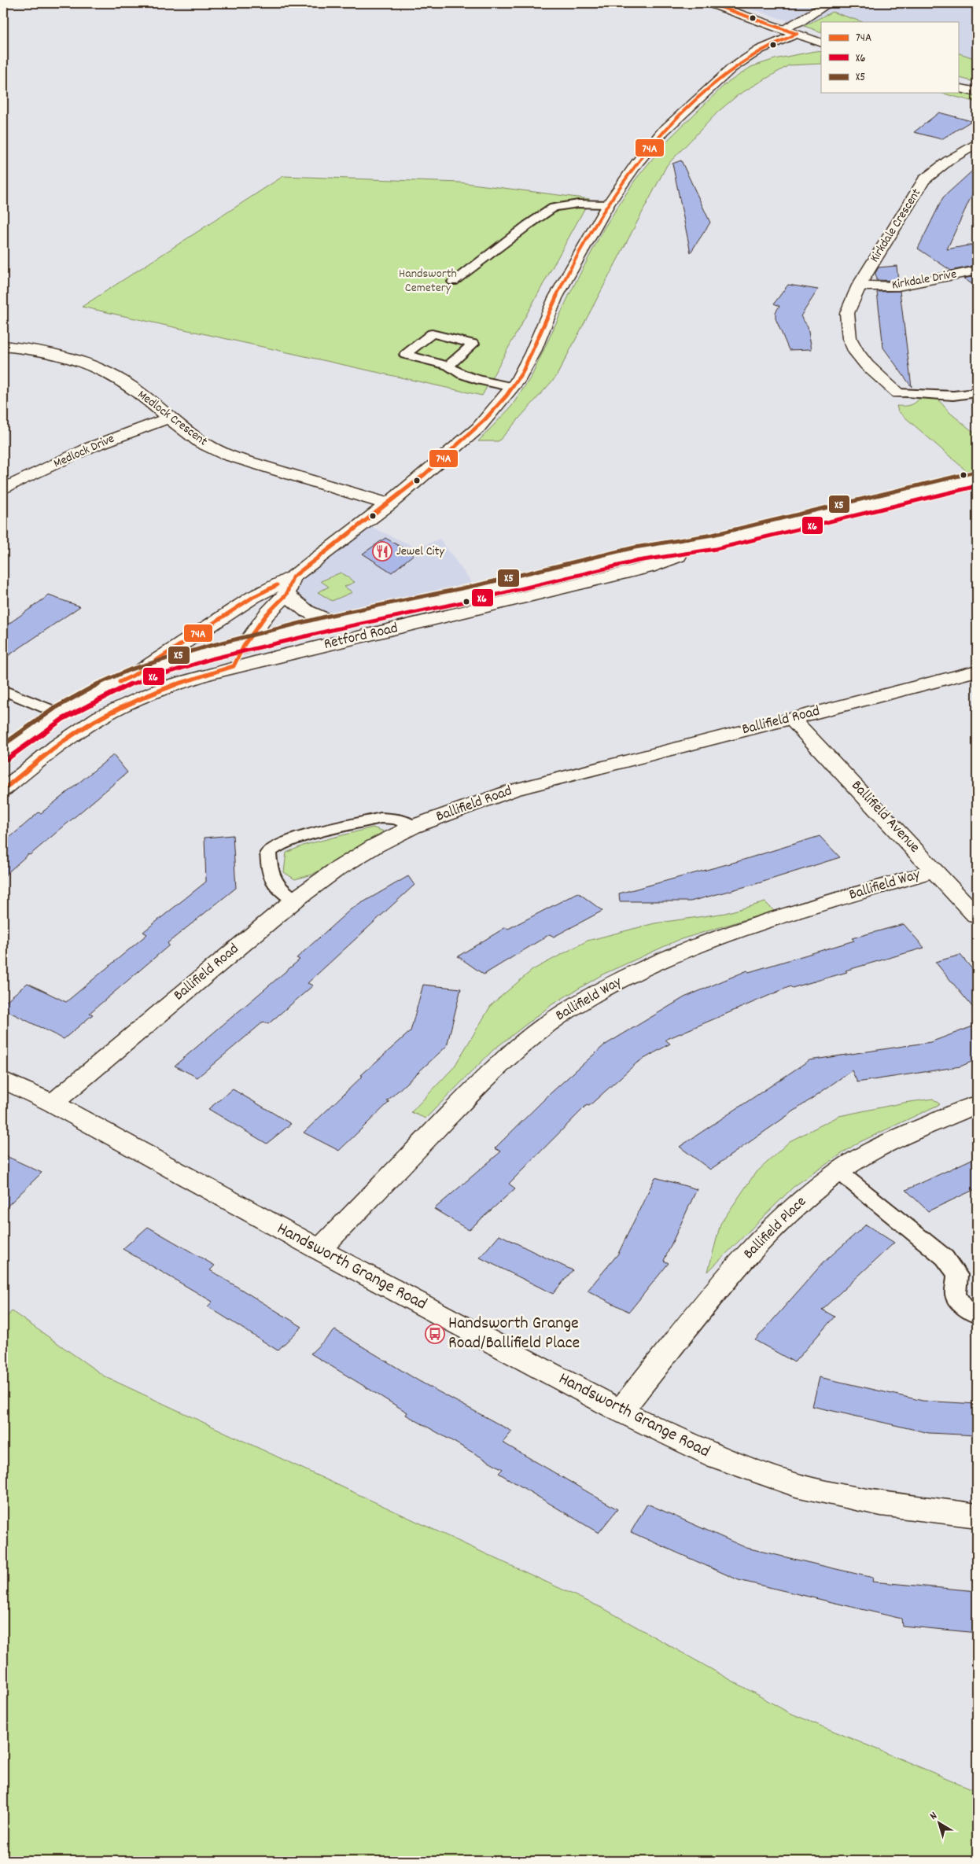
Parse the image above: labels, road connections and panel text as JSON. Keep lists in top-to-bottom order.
{
  "streets": {
    "street": [
      "Kirkdale Crescent",
      "Kirkdale Drive",
      "Medlock Crescent",
      "Medlock Drive",
      "Retford Road",
      "Ballifield Road",
      "Ballifield Avenue",
      "Ballifield Way",
      "Ballifield Place",
      "Handsworth Grange Road"
    ]
  },
  "crossings": [
    ["Kirkdale Crescent", "Kirkdale Drive"],
    ["Medlock Crescent", "Medlock Drive"],
    ["Ballifield Road", "Ballifield Avenue"],
    ["Ballifield Road", "Handsworth Grange Road"],
    ["Ballifield Avenue", "Ballifield Way"],
    ["Ballifield Way", "Handsworth Grange Road"],
    ["Ballifield Place", "Handsworth Grange Road"]
  ],
  "parks": ["Handsworth Cemetery"],
  "places": {
    "restaurant": ["Jewel City"],
    "bus stop": ["Handsworth Grange Road/Ballifield Place"]
  },
  "lines": ["transit line 74A", "transit line X5", "transit line X6"],
  "legend": ["74A", "X6", "X5"],
  "north": "top left"
}
